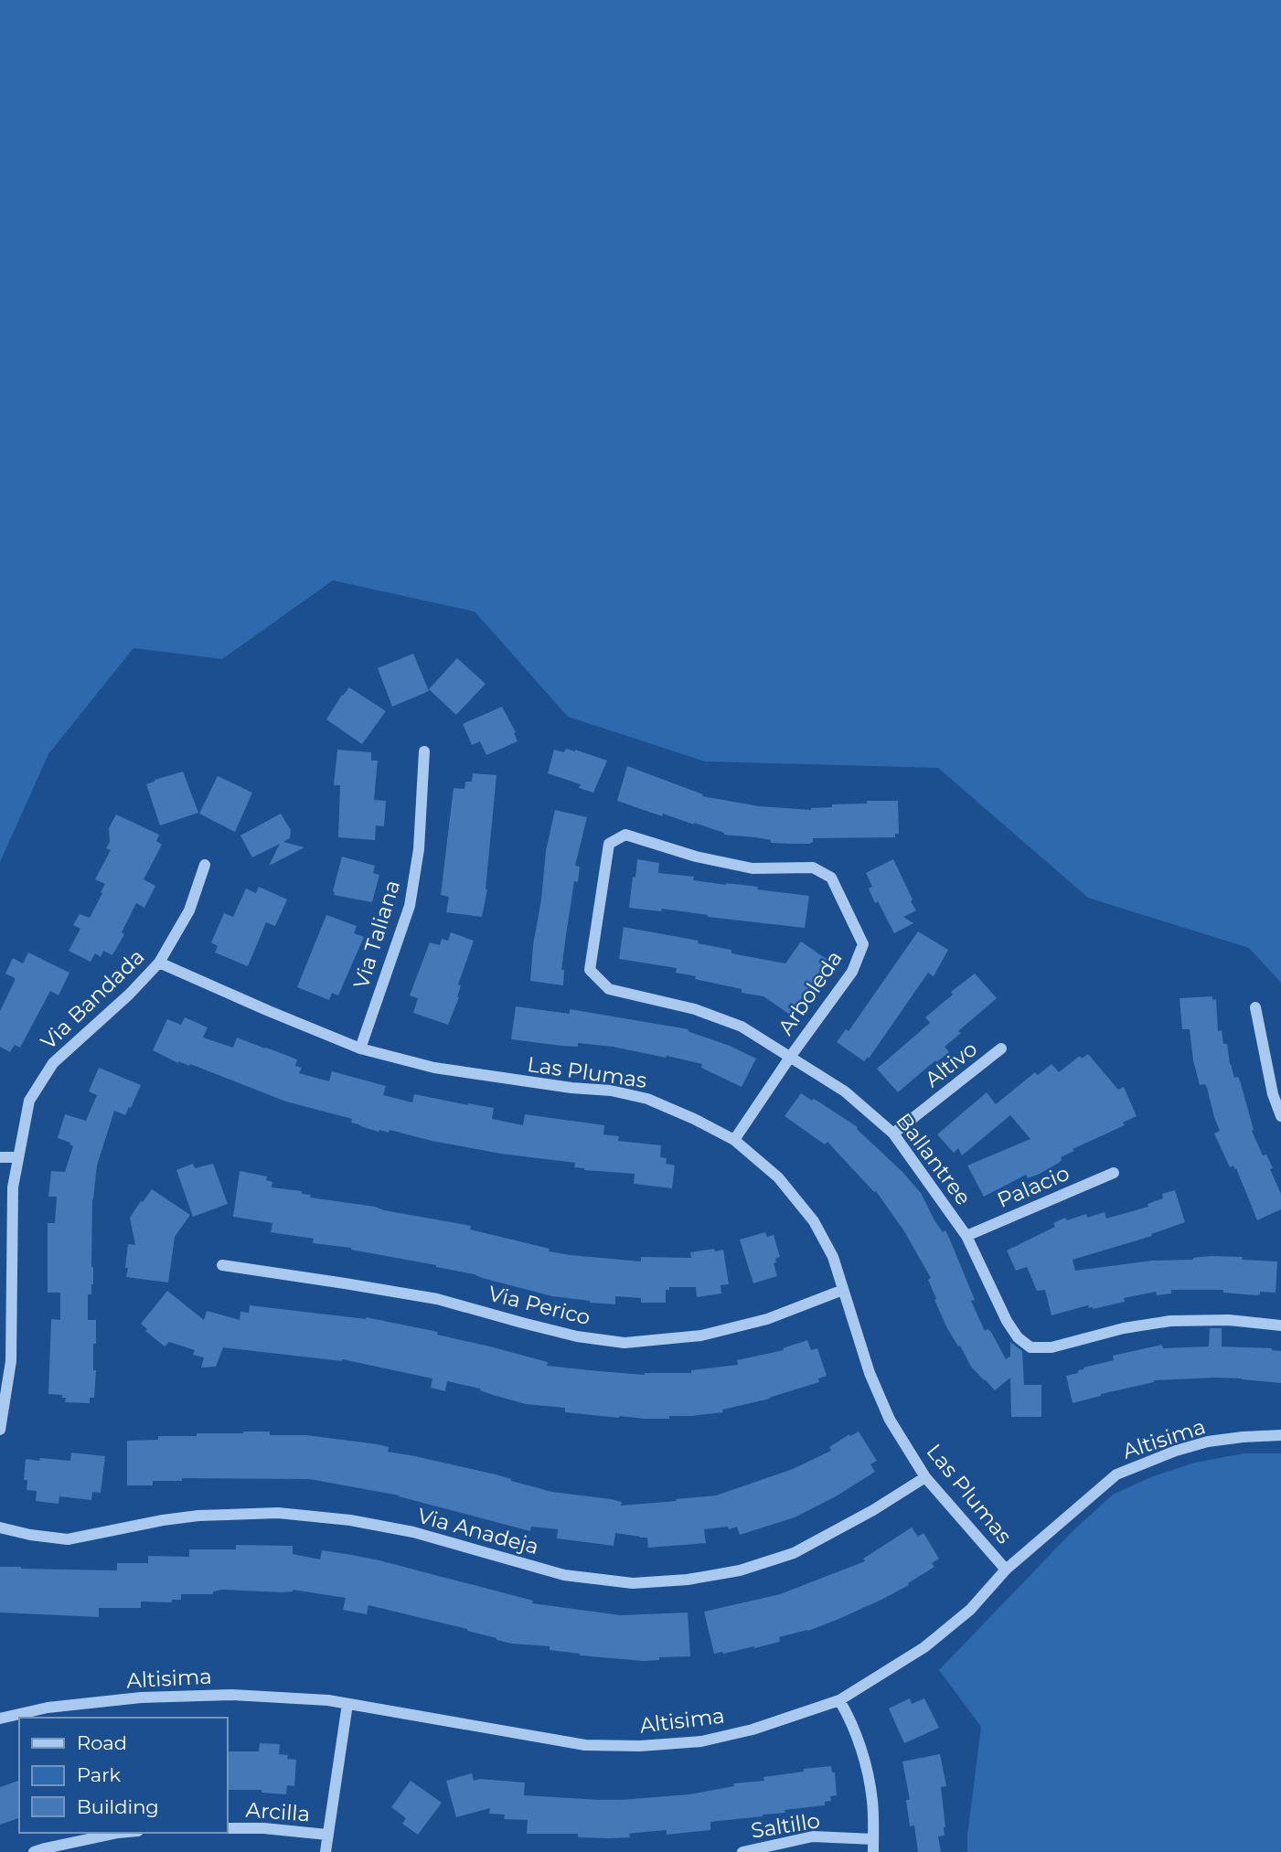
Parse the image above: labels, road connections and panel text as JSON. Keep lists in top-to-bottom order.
{
  "streets": {
    "street": [
      "Via Taliana",
      "Arboleda",
      "Via Bandada",
      "Altivo",
      "Las Plumas",
      "Ballantree",
      "Palacio",
      "Via Perico",
      "Altisima",
      "Via Anadeja",
      "Arcilla",
      "Saltillo"
    ]
  },
  "crossings": [
    ["Via Taliana", "Las Plumas"],
    ["Arboleda", "Las Plumas"],
    ["Arboleda", "Ballantree"],
    ["Via Bandada", "Las Plumas"],
    ["Altivo", "Ballantree"],
    ["Las Plumas", "Via Perico"],
    ["Las Plumas", "Altisima"],
    ["Las Plumas", "Via Anadeja"],
    ["Ballantree", "Palacio"]
  ],
  "legend": ["Road", "Park", "Building"]
}
